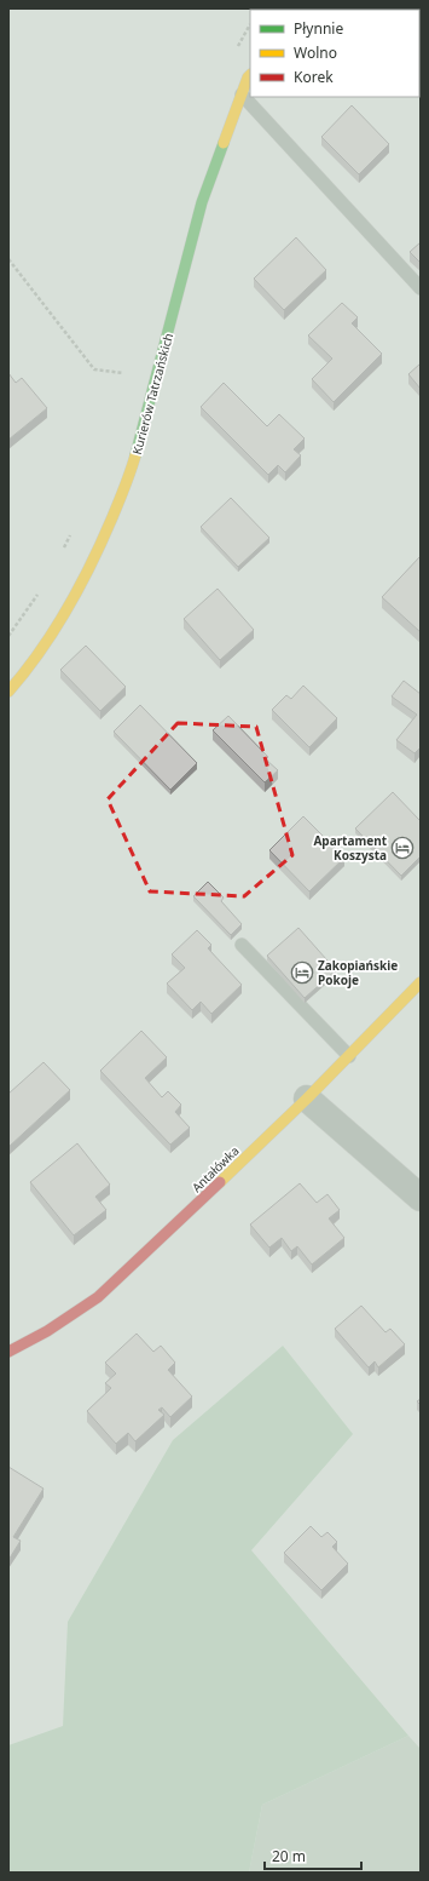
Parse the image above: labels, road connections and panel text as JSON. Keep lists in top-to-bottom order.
{
  "streets": {
    "street": ["Kurierów Tatrzańskich", "Antałówka"]
  },
  "places": {
    "hotel": ["Apartament Koszysta", "Zakopiańskie Pokoje"]
  },
  "legend": ["Płynnie", "Wolno", "Korek"],
  "scale_bar": "20 m"
}
